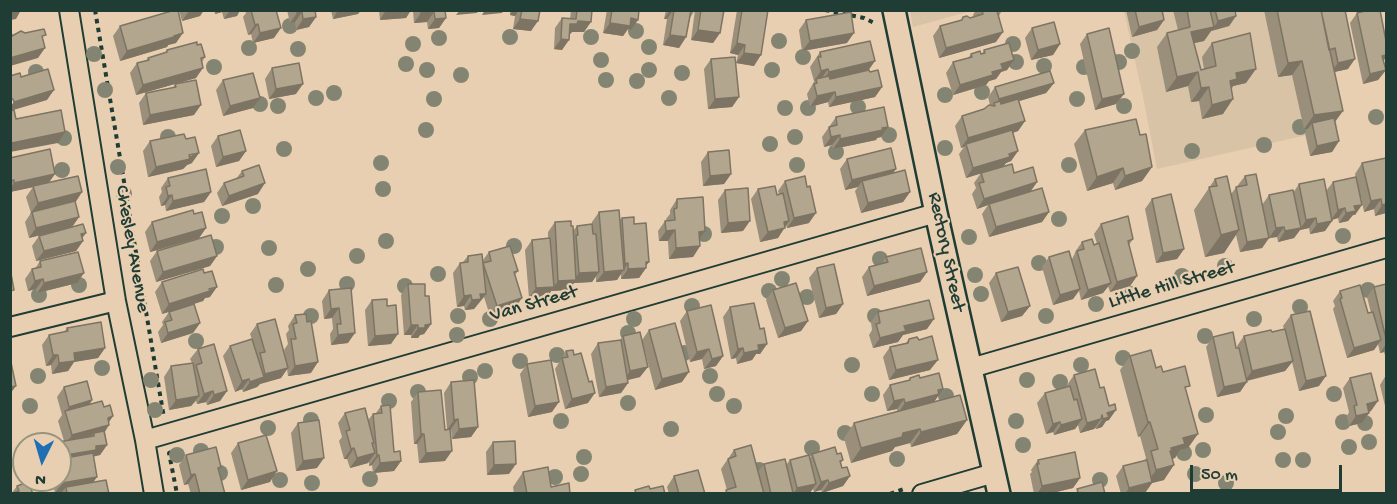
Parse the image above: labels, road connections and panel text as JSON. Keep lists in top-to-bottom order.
{
  "streets": {
    "street": [
      "Chesley Avenue",
      "Rectory Street",
      "Little Hill Street",
      "Van Street"
    ]
  },
  "crossings": [
    ["Chesley Avenue", "Van Street"],
    ["Rectory Street", "Little Hill Street"],
    ["Rectory Street", "Van Street"]
  ],
  "scale_bar": "50 m",
  "north": "bottom"
}
